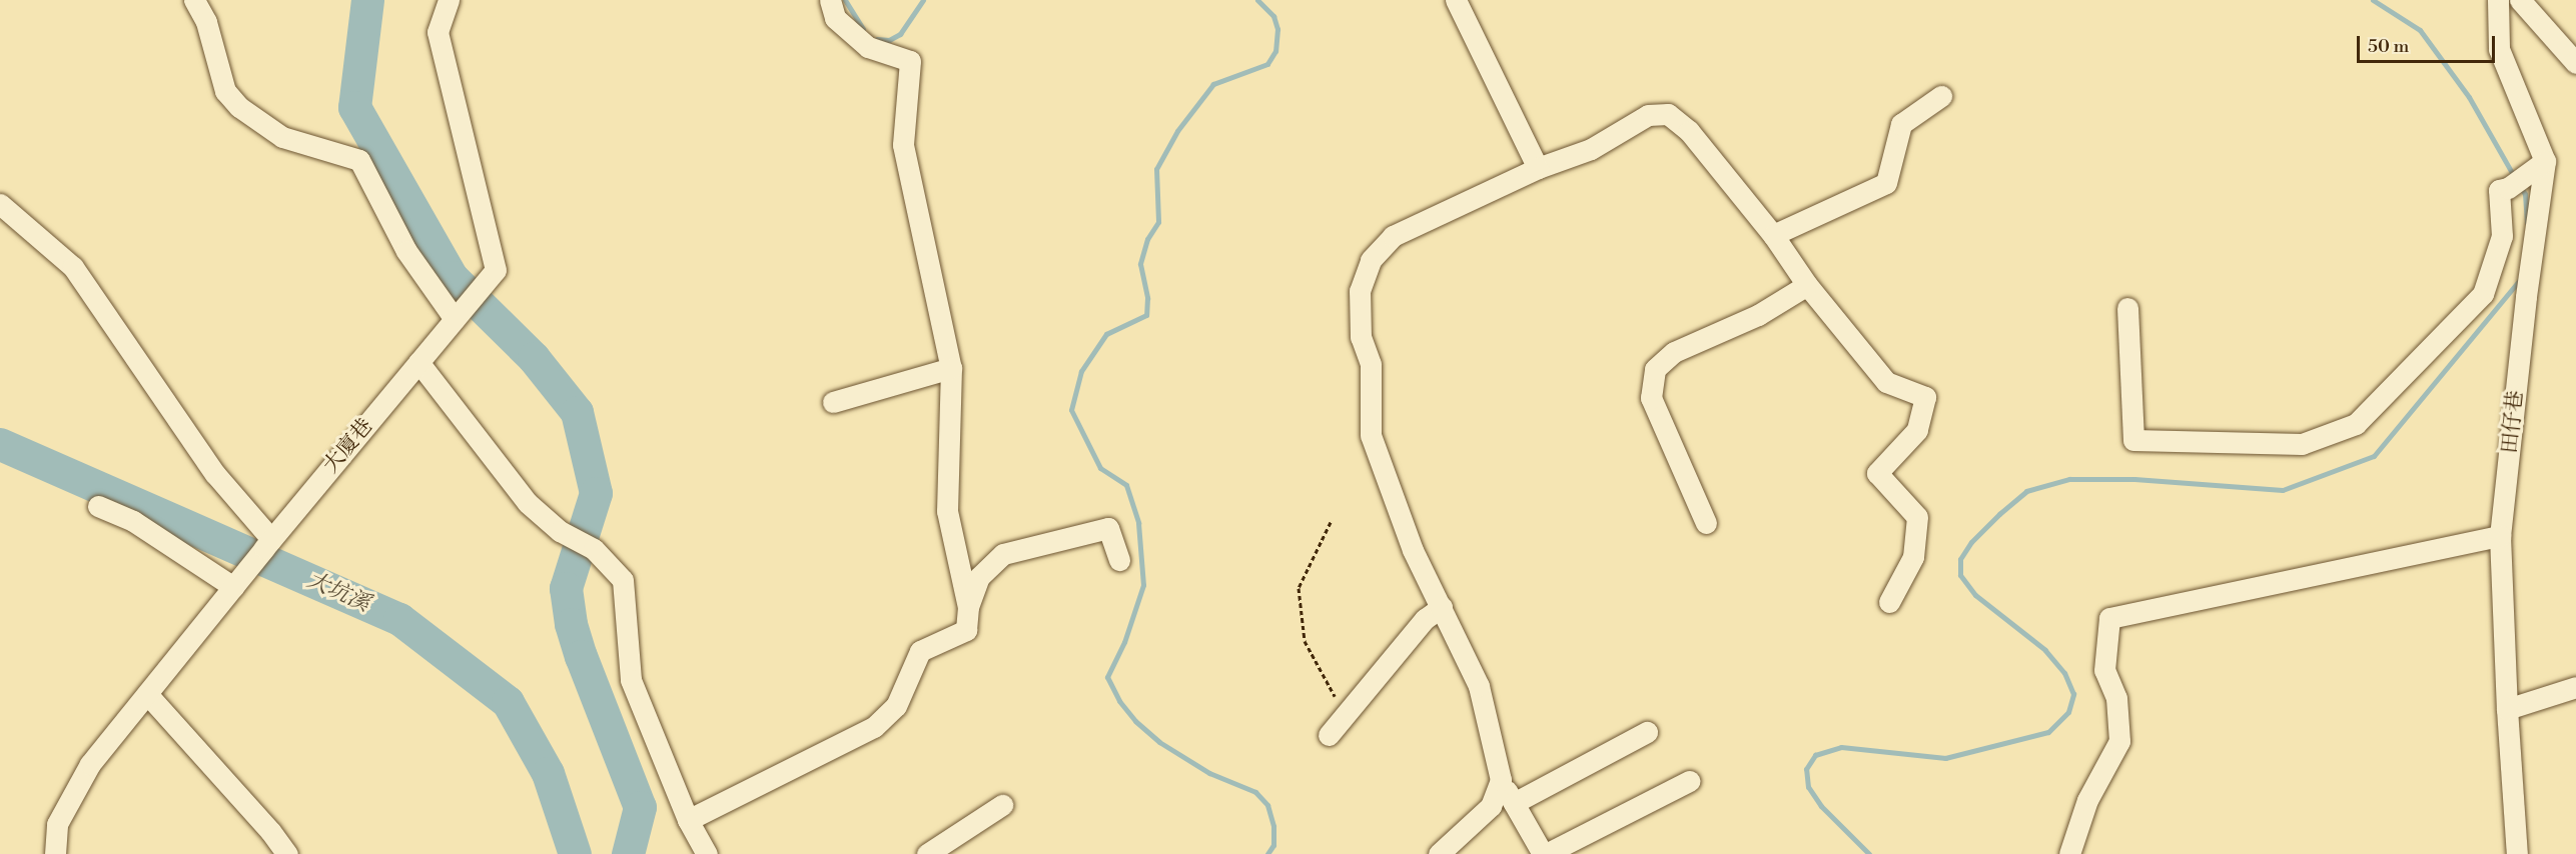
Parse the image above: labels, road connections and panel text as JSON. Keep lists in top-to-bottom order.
{
  "streets": {
    "street": ["田仔巷", "大廈巷"]
  },
  "water": ["大坑溪"],
  "scale_bar": "50 m"
}
